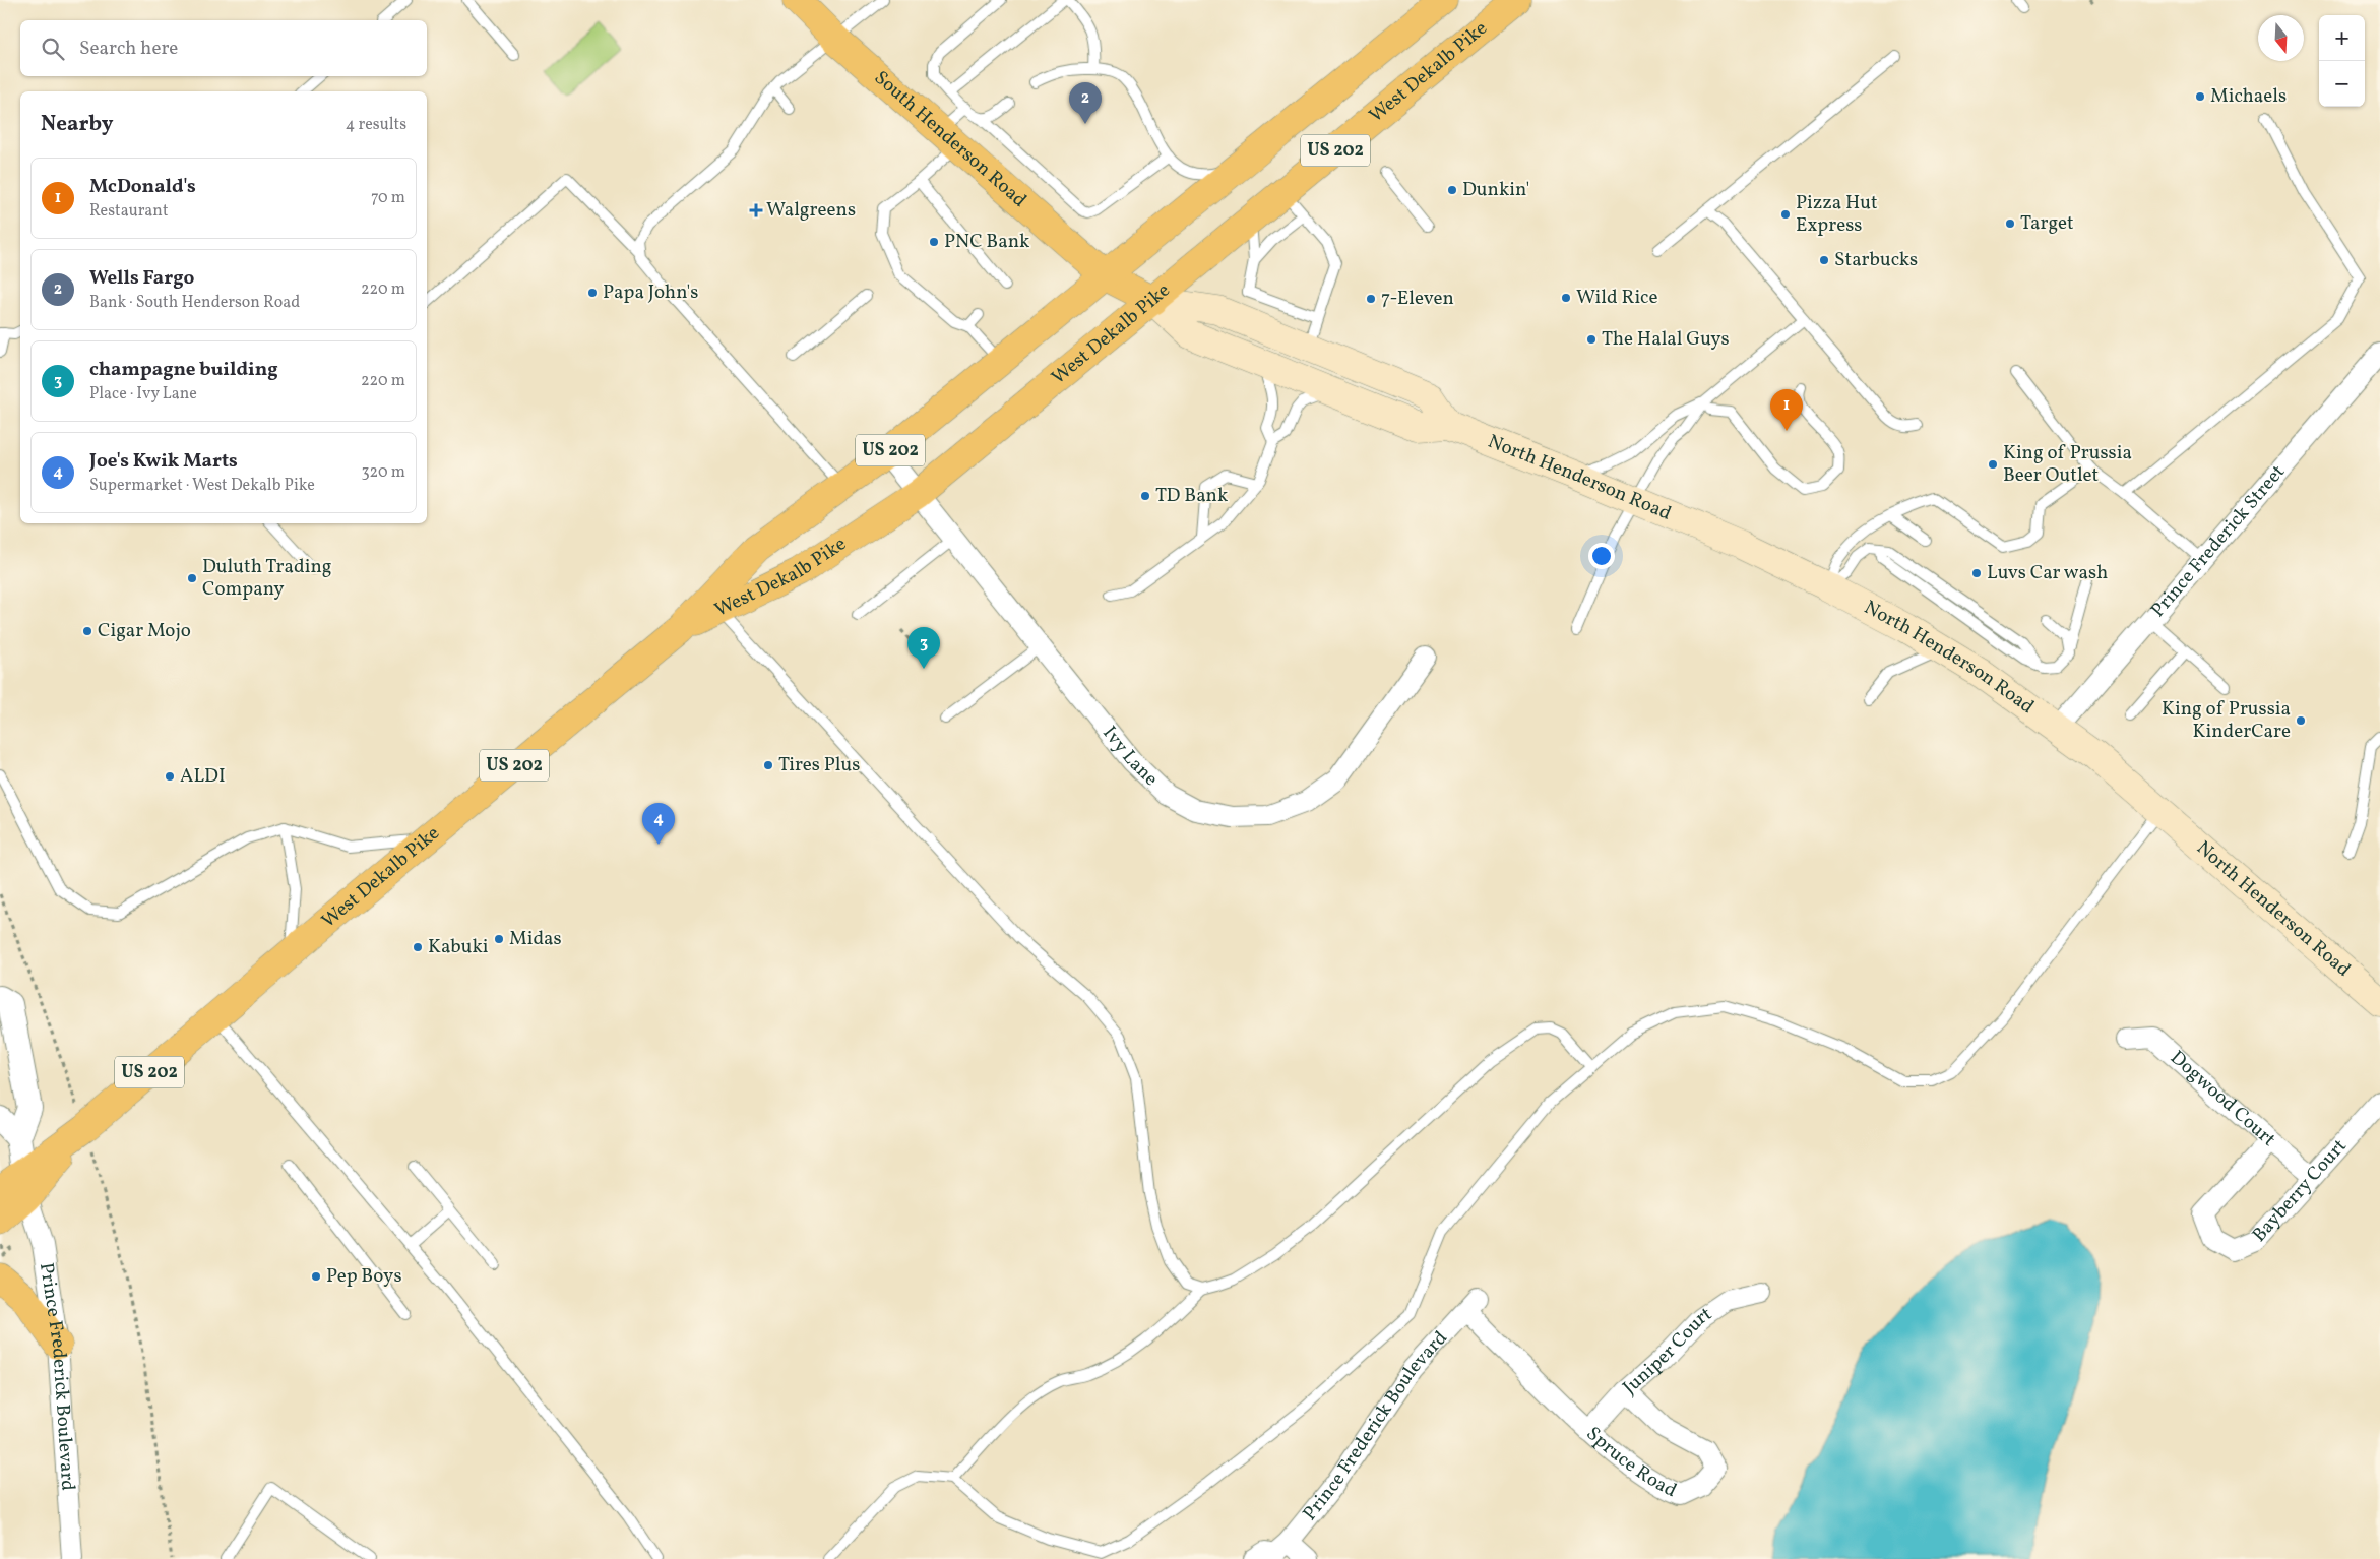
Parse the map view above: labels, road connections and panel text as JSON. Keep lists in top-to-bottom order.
{
  "streets": {
    "main road": [
      "West Dekalb Pike",
      "South Henderson Road",
      "US 202",
      "North Henderson Road"
    ],
    "street": [
      "Prince Frederick Street",
      "Ivy Lane",
      "Dogwood Court",
      "Bayberry Court",
      "Juniper Court",
      "Prince Frederick Boulevard",
      "Spruce Road"
    ]
  },
  "crossings": [
    ["West Dekalb Pike", "South Henderson Road"],
    ["West Dekalb Pike", "North Henderson Road"],
    ["West Dekalb Pike", "Ivy Lane"],
    ["West Dekalb Pike", "Prince Frederick Boulevard"],
    ["South Henderson Road", "North Henderson Road"],
    ["North Henderson Road", "Prince Frederick Street"],
    ["Dogwood Court", "Bayberry Court"],
    ["Juniper Court", "Spruce Road"],
    ["Prince Frederick Boulevard", "Spruce Road"]
  ],
  "places": {
    "other": [
      "Michaels",
      "Dunkin'",
      "Pizza Hut Express",
      "Target",
      "PNC Bank",
      "Starbucks",
      "Papa John's",
      "Wild Rice",
      "7-Eleven",
      "The Halal Guys",
      "King of Prussia Beer Outlet",
      "TD Bank",
      "Luvs Car wash",
      "Duluth Trading Company",
      "Cigar Mojo",
      "King of Prussia KinderCare",
      "Tires Plus",
      "ALDI",
      "Midas",
      "Kabuki",
      "Pep Boys"
    ],
    "health": ["Walgreens"]
  },
  "north": "bottom",
  "page": {
    "map_buttons": ["+", "−"],
    "search": "Search here",
    "pins": [
      "2",
      "1",
      "3",
      "4"
    ],
    "heading": ["Nearby", "4 results"],
    "list": [
      {
        "mark": "1",
        "name": "McDonald's",
        "note": "Restaurant",
        "value": "70 m"
      },
      {
        "mark": "2",
        "name": "Wells Fargo",
        "note": "Bank · South Henderson Road",
        "value": "220 m"
      },
      {
        "mark": "3",
        "name": "champagne building",
        "note": "Place · Ivy Lane",
        "value": "220 m"
      },
      {
        "mark": "4",
        "name": "Joe's Kwik Marts",
        "note": "Supermarket · West Dekalb Pike",
        "value": "320 m"
      }
    ]
  }
}
